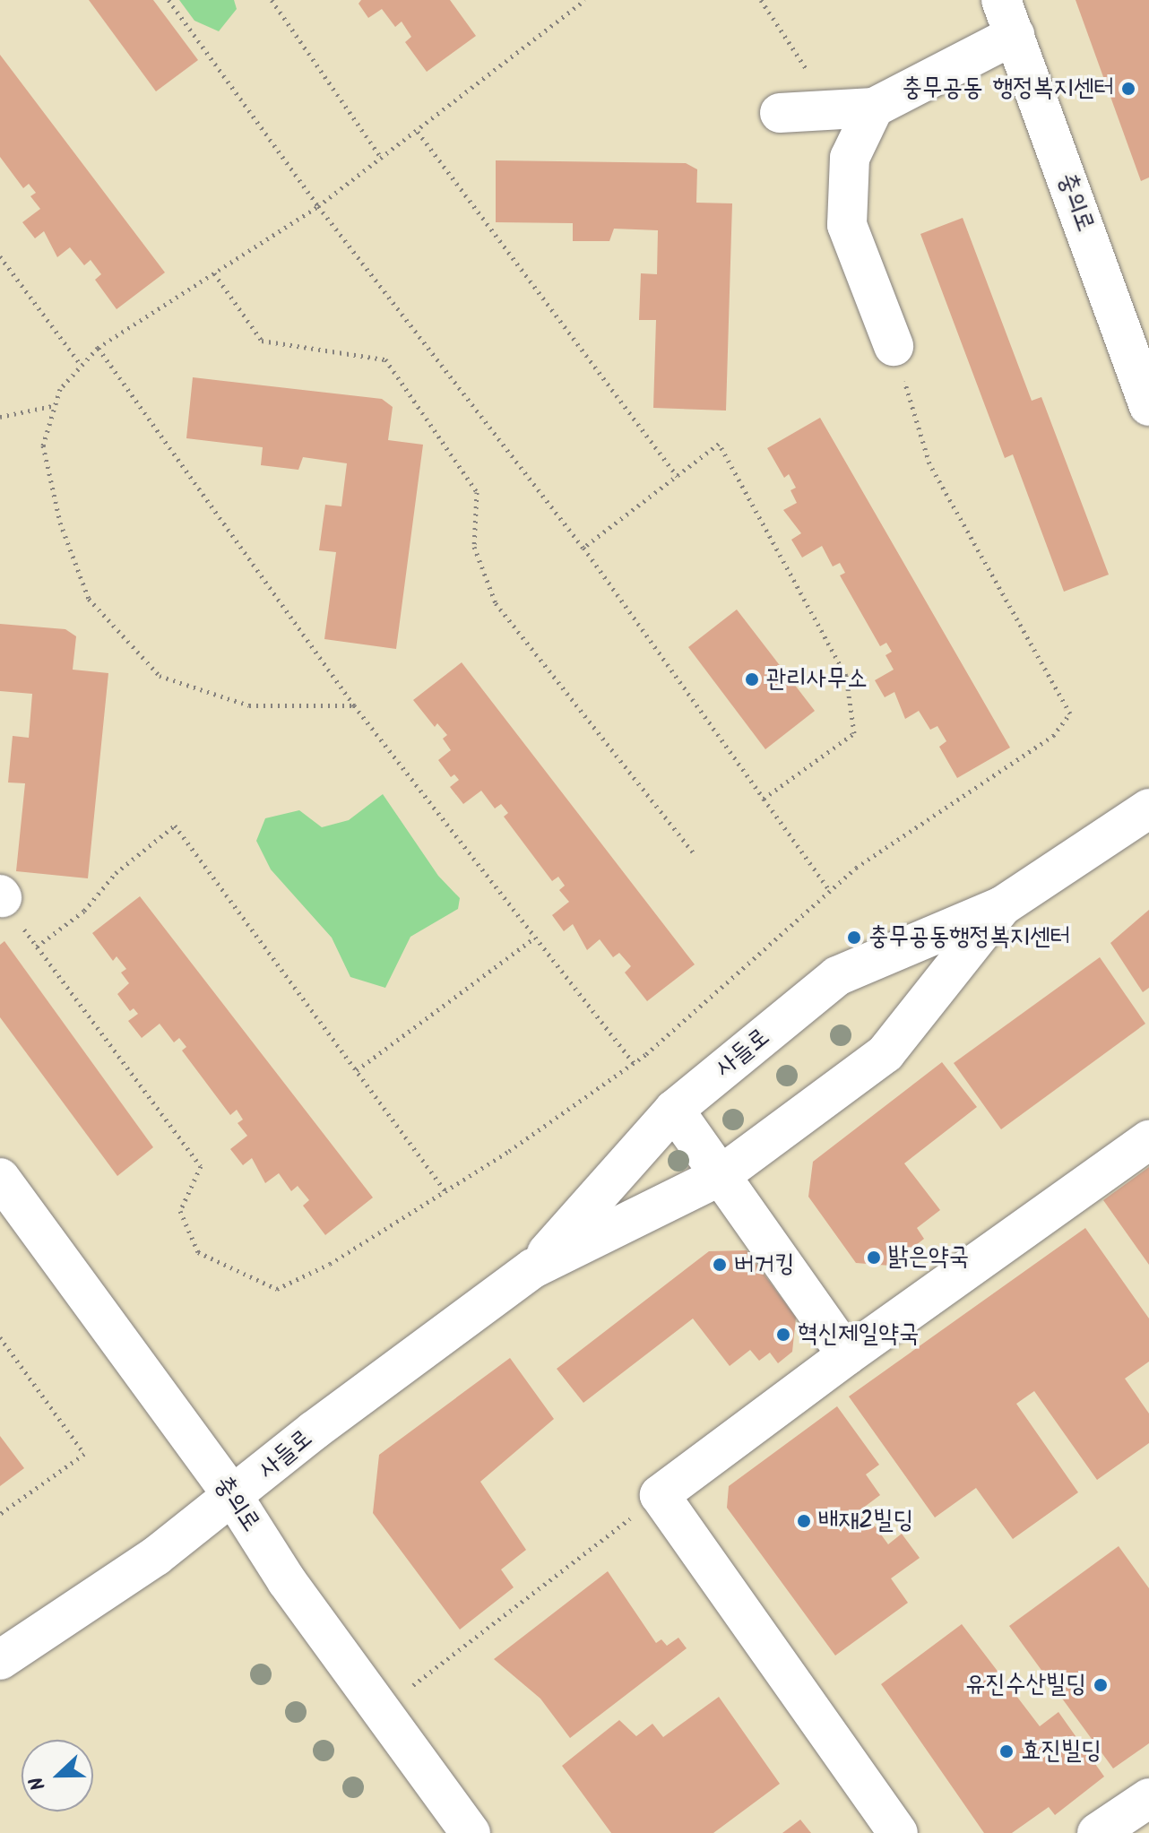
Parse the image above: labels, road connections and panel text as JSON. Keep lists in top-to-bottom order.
{
  "streets": {
    "street": ["충의로", "사들로"]
  },
  "crossings": [
    ["충의로", "사들로"]
  ],
  "places": [
    "충무공동 행정복지센터",
    "관리사무소",
    "충무공동행정복지센터",
    "밝은약국",
    "버거킹",
    "혁신제일약국",
    "배재2빌딩",
    "유진수산빌딩",
    "효진빌딩"
  ],
  "north": "left"
}
